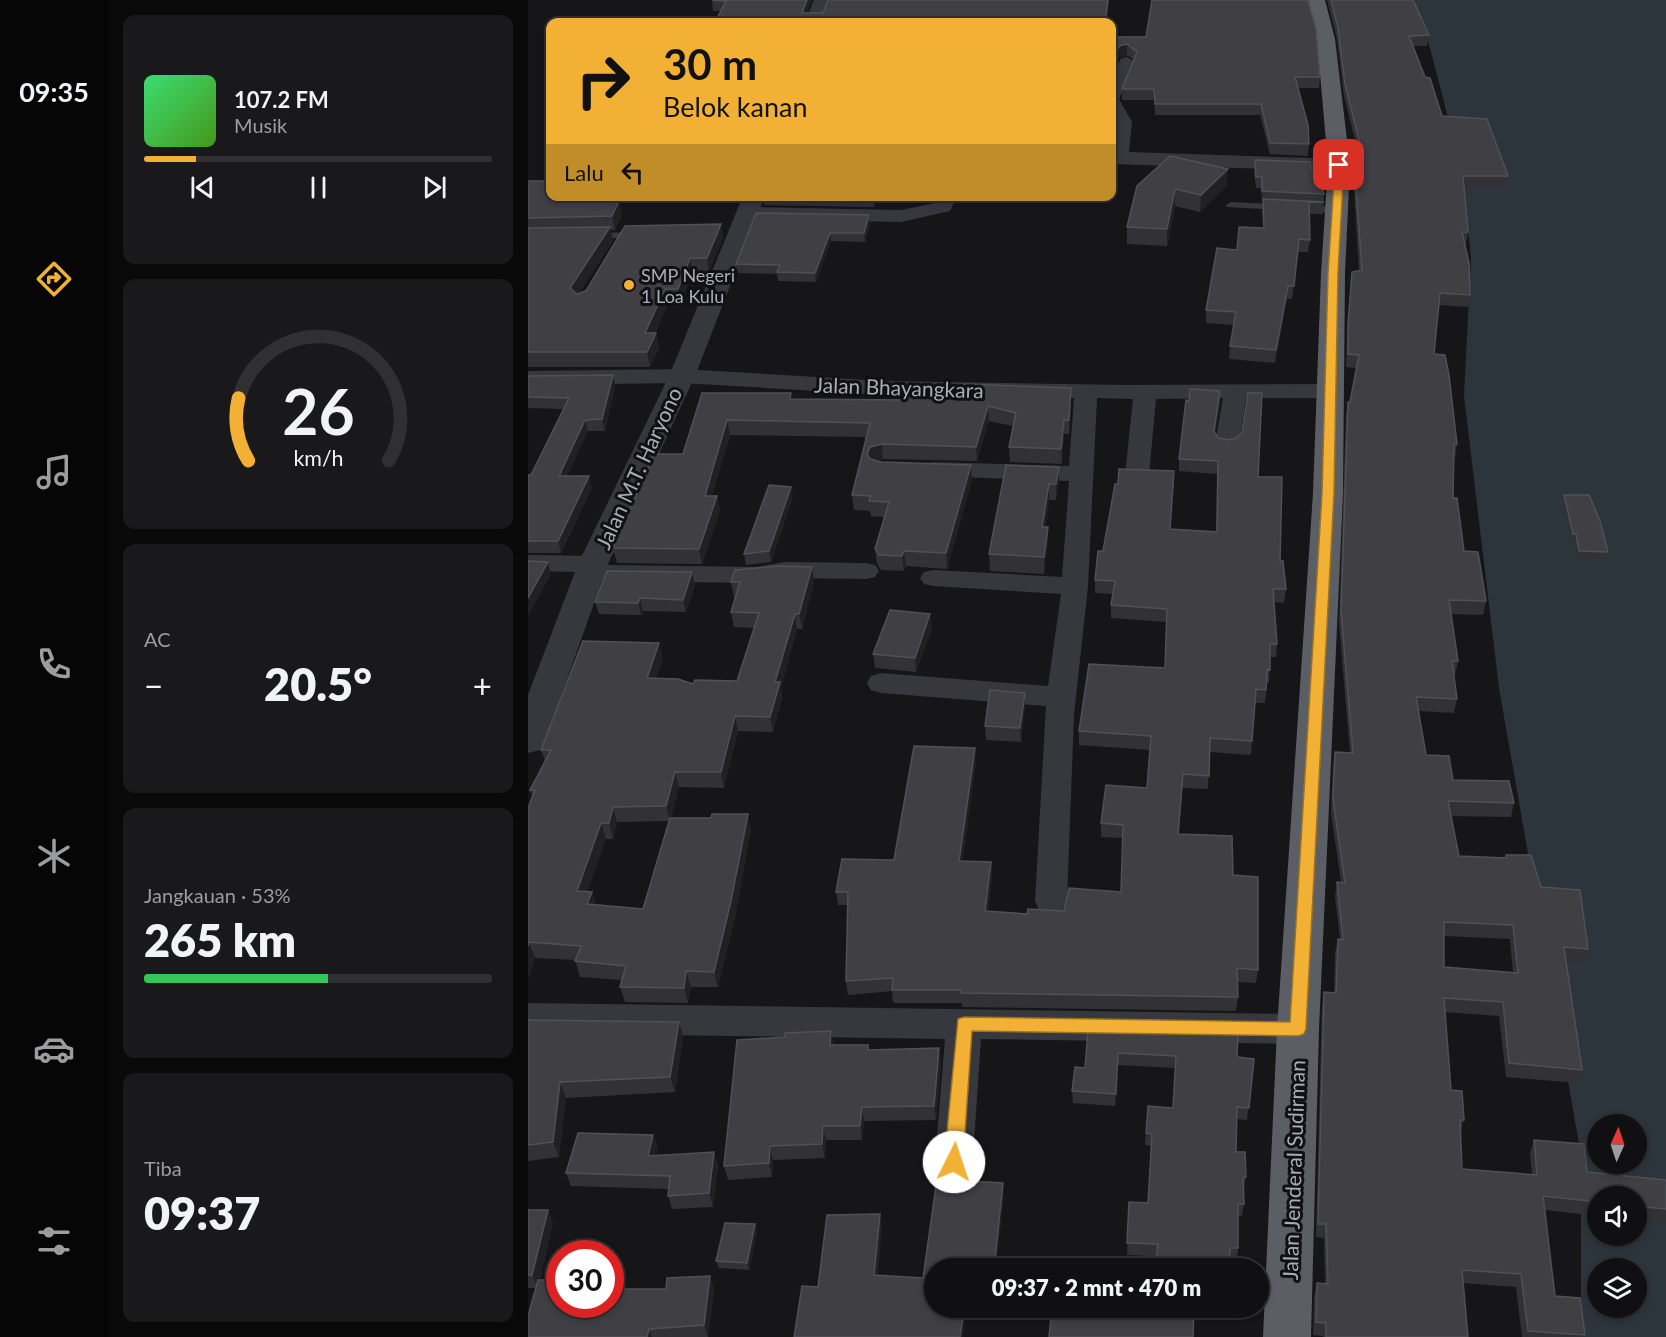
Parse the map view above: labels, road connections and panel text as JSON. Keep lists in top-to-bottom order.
{
  "streets": {
    "highway": ["Jalan Jenderal Sudirman"],
    "street": ["Jalan Bhayangkara", "Jalan M.T. Haryono"]
  },
  "crossings": [
    ["Jalan Bhayangkara", "Jalan M.T. Haryono"],
    ["Jalan Bhayangkara", "Jalan Jenderal Sudirman"]
  ],
  "places": ["SMP Negeri 1 Loa Kulu"],
  "north": "top",
  "page": {
    "tabs": "09:35",
    "turn": ["30 m", "Belok kanan"],
    "song": ["107.2 FM", "Musik"],
    "then": "Lalu",
    "tile": [
      "AC",
      ["Jangkauan · 53%", "265 km"],
      ["Tiba", "09:37"]
    ],
    "heat": ["−", "20.5°", "+"],
    "limit": "30",
    "trip": "09:37 · 2 mnt · 470 m",
    "gauge": ["26", "km/h"]
  }
}
